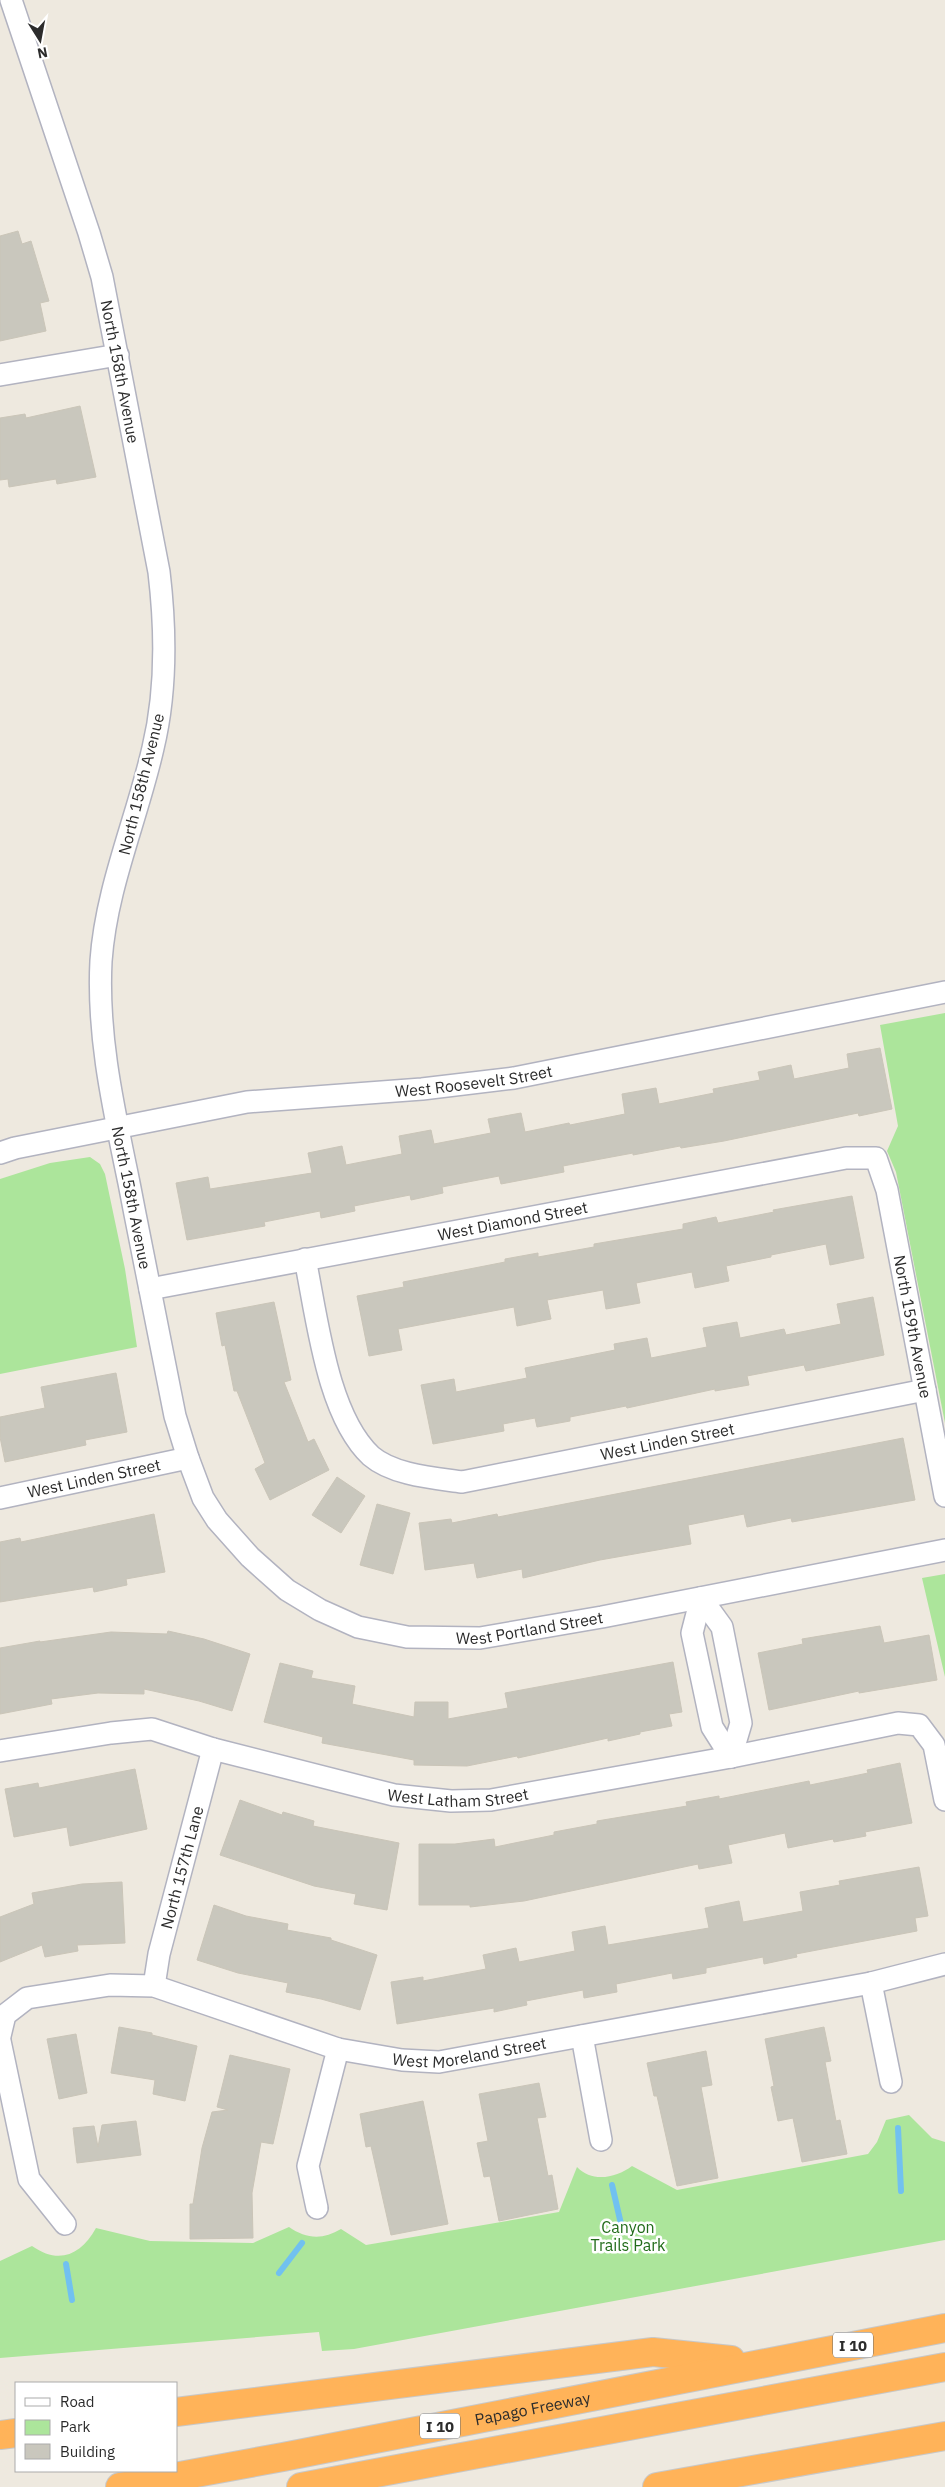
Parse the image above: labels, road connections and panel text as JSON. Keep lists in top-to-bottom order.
{
  "streets": {
    "highway": ["I 10", "Papago Freeway"],
    "street": [
      "North 158th Avenue",
      "West Roosevelt Street",
      "West Diamond Street",
      "North 159th Avenue",
      "West Linden Street",
      "West Portland Street",
      "West Latham Street",
      "North 157th Lane",
      "West Moreland Street"
    ]
  },
  "crossings": [
    ["North 158th Avenue", "West Roosevelt Street"],
    ["North 158th Avenue", "West Diamond Street"],
    ["North 158th Avenue", "West Linden Street"],
    ["North 158th Avenue", "West Portland Street"],
    ["West Diamond Street", "North 159th Avenue"],
    ["West Diamond Street", "West Linden Street"],
    ["North 159th Avenue", "West Linden Street"],
    ["West Linden Street", "West Portland Street"],
    ["West Latham Street", "North 157th Lane"],
    ["North 157th Lane", "West Moreland Street"]
  ],
  "parks": ["Canyon Trails Park"],
  "legend": ["Road", "Park", "Building"],
  "north": "bottom"
}
